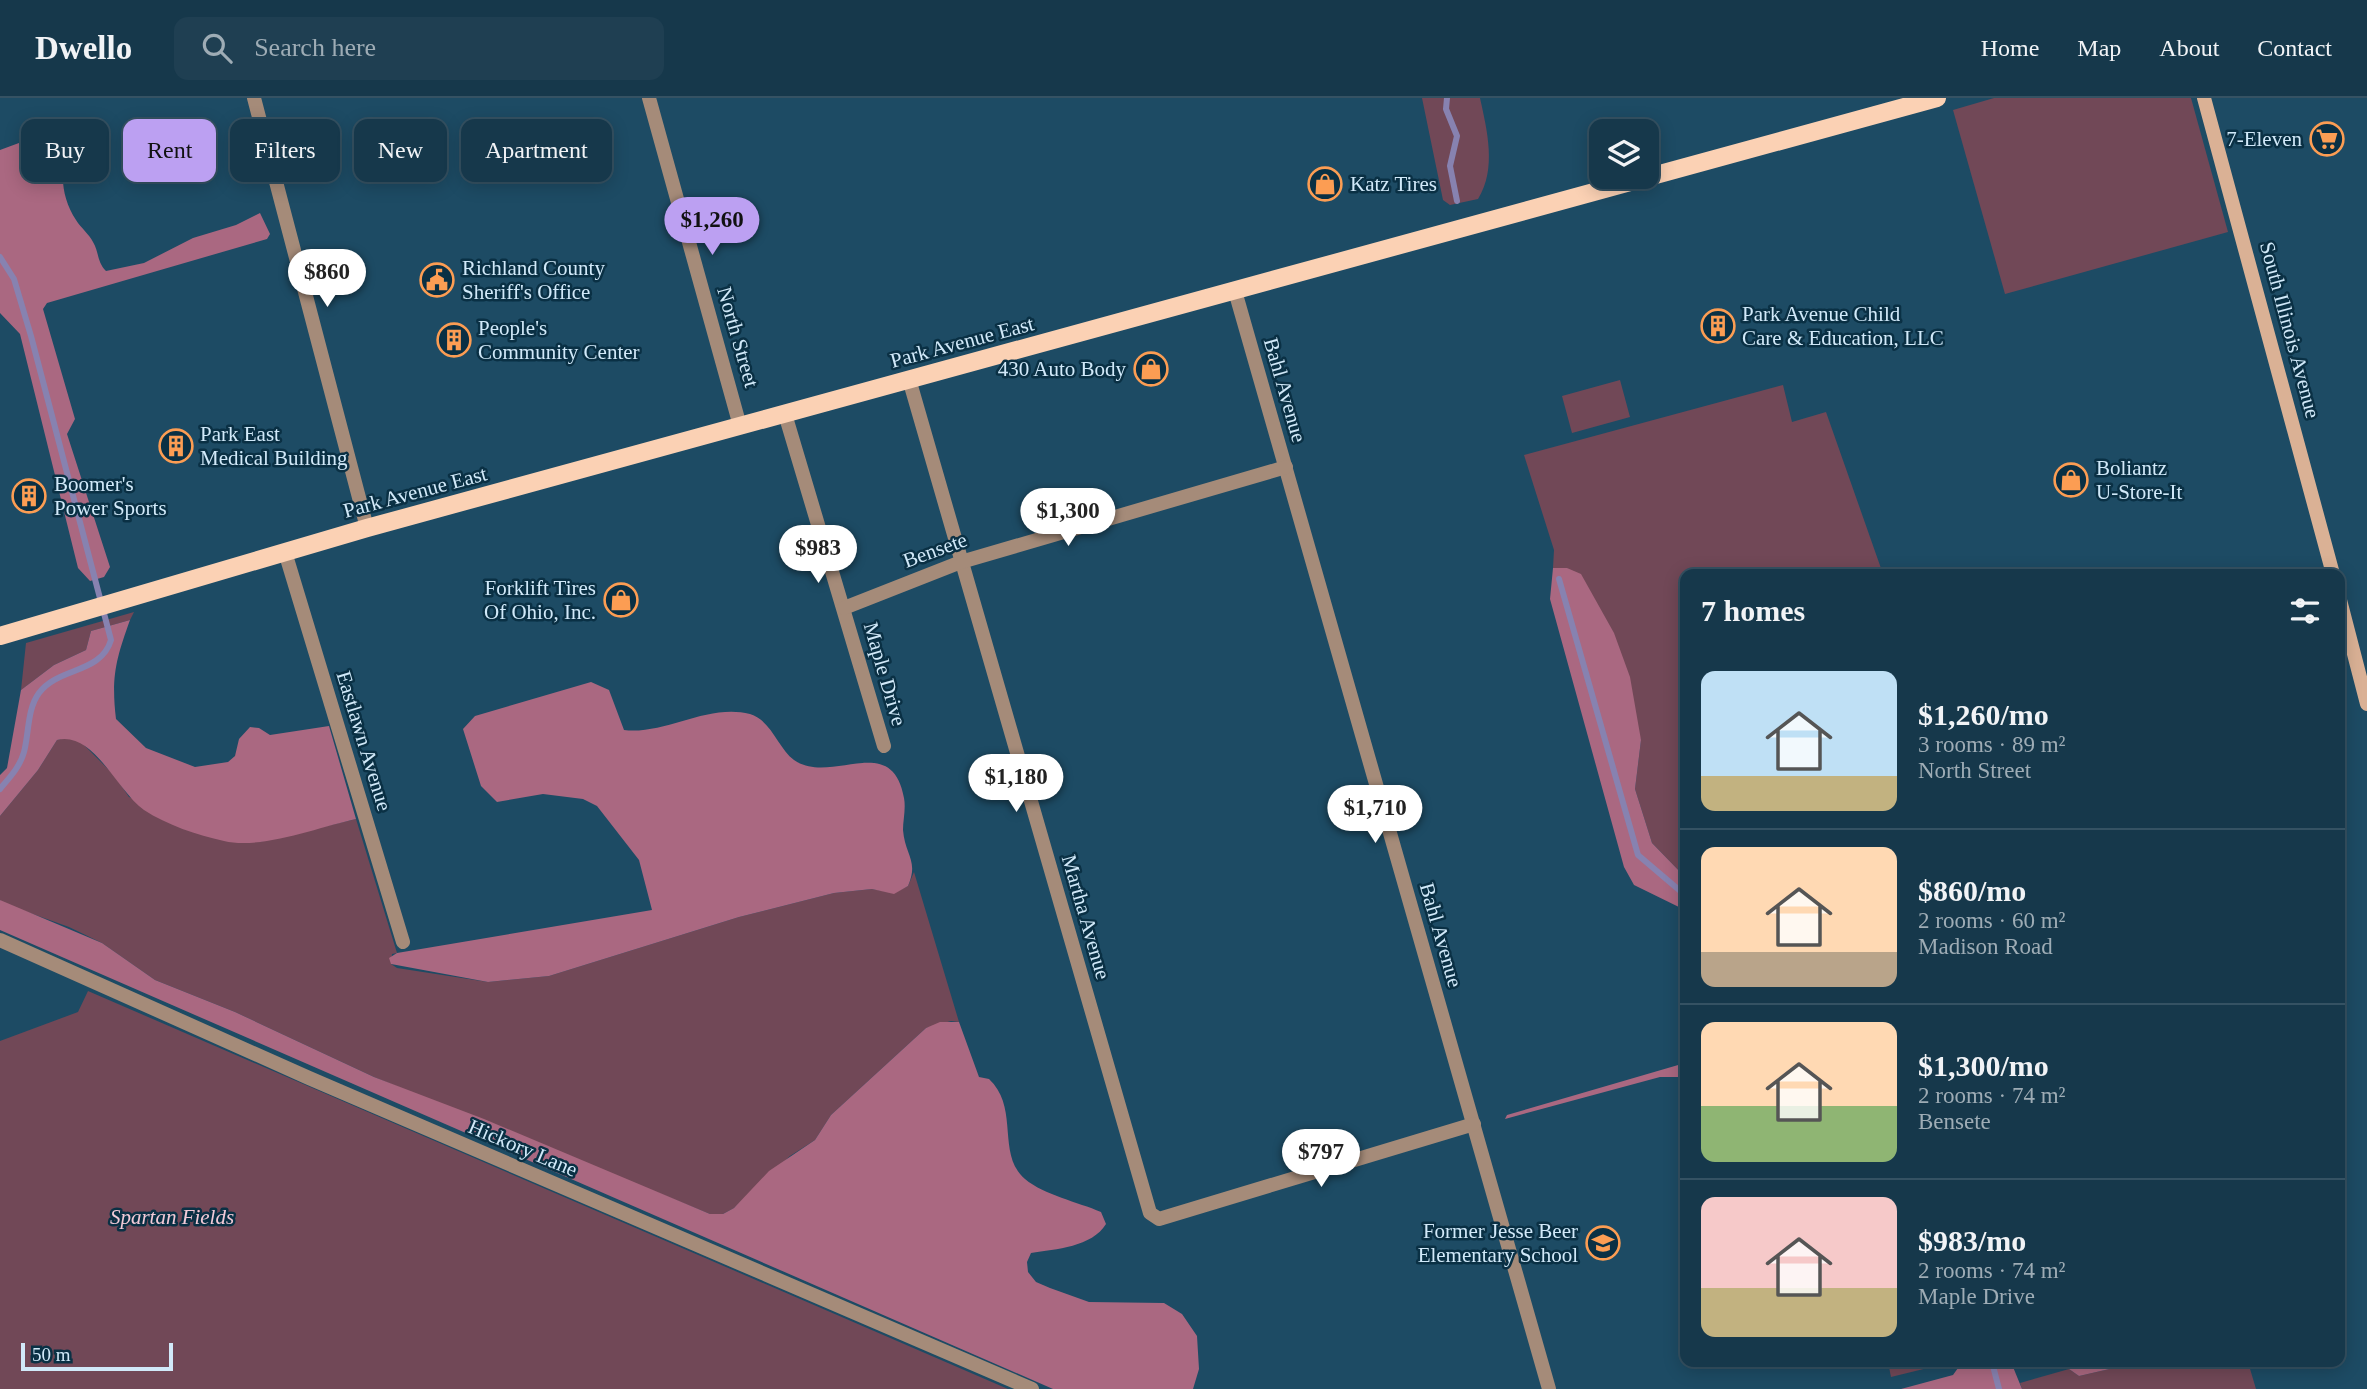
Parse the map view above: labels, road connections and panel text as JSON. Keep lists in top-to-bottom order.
{
  "streets": {
    "main road": ["South Illinois Avenue", "Park Avenue East"],
    "street": [
      "North Street",
      "Bahl Avenue",
      "Bensete",
      "Maple Drive",
      "Eastlawn Avenue",
      "Martha Avenue",
      "Hickory Lane"
    ]
  },
  "crossings": [
    ["North Street", "Park Avenue East"],
    ["Park Avenue East", "Bahl Avenue"],
    ["Park Avenue East", "Maple Drive"],
    ["Park Avenue East", "Eastlawn Avenue"],
    ["Park Avenue East", "Martha Avenue"],
    ["Bahl Avenue", "Bensete"],
    ["Bahl Avenue", "Martha Avenue"],
    ["Bensete", "Maple Drive"],
    ["Bensete", "Martha Avenue"]
  ],
  "parks": ["Spartan Fields"],
  "places": {
    "supermarket": ["7-Eleven"],
    "shop": [
      "Katz Tires",
      "430 Auto Body",
      "Boliantz U-Store-It",
      "Forklift Tires Of Ohio, Inc."
    ],
    "public building": ["Richland County Sheriff's Office"],
    "building": [
      "Park Avenue Child Care & Education, LLC",
      "People's Community Center",
      "Park East Medical Building",
      "Boomer's Power Sports"
    ],
    "school or university": ["Former Jesse Beer Elementary School"]
  },
  "scale_bar": "50 m",
  "page": {
    "header": "Dwello",
    "search": "Search here",
    "nav": [
      "Home",
      "Map",
      "About",
      "Contact"
    ],
    "chip": [
      "Buy",
      "Rent",
      "Filters",
      "New",
      "Apartment"
    ],
    "price": [
      "$1,260",
      "$860",
      "$1,300",
      "$983",
      "$1,180",
      "$1,710",
      "$797"
    ],
    "heading": "7 homes",
    "list": [
      {
        "name": "$1,260/mo",
        "note": "3 rooms · 89 m² · North Street"
      },
      {
        "name": "$860/mo",
        "note": "2 rooms · 60 m² · Madison Road"
      },
      {
        "name": "$1,300/mo",
        "note": "2 rooms · 74 m² · Bensete"
      },
      {
        "name": "$983/mo",
        "note": "2 rooms · 74 m² · Maple Drive"
      }
    ],
    "scale": "50 m"
  }
}
